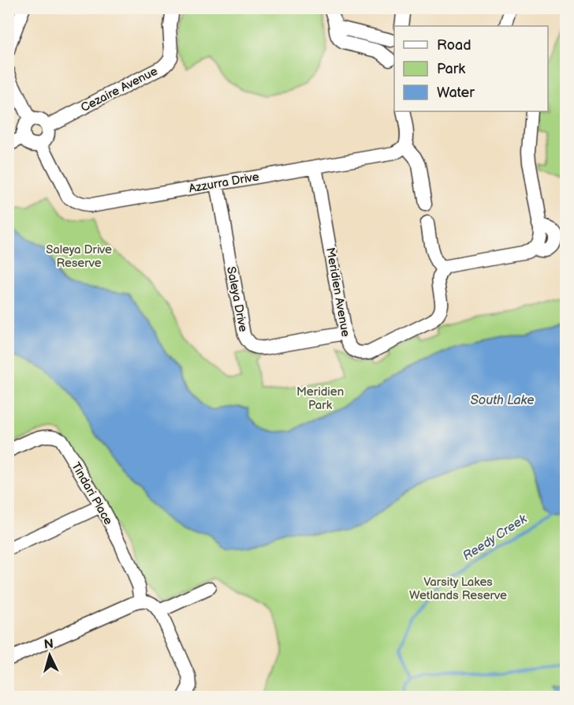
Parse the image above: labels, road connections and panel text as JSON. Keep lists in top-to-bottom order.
{
  "streets": {
    "street": [
      "Cezaire Avenue",
      "Azzurra Drive",
      "Meridien Avenue",
      "Saleya Drive",
      "Tindari Place"
    ]
  },
  "crossings": [
    ["Cezaire Avenue", "Azzurra Drive"],
    ["Azzurra Drive", "Meridien Avenue"],
    ["Azzurra Drive", "Saleya Drive"],
    ["Meridien Avenue", "Saleya Drive"]
  ],
  "water": ["South Lake", "Reedy Creek"],
  "parks": ["Saleya Drive Reserve", "Meridien Park", "Varsity Lakes Wetlands Reserve"],
  "legend": ["Road", "Park", "Water"],
  "north": "top"
}
